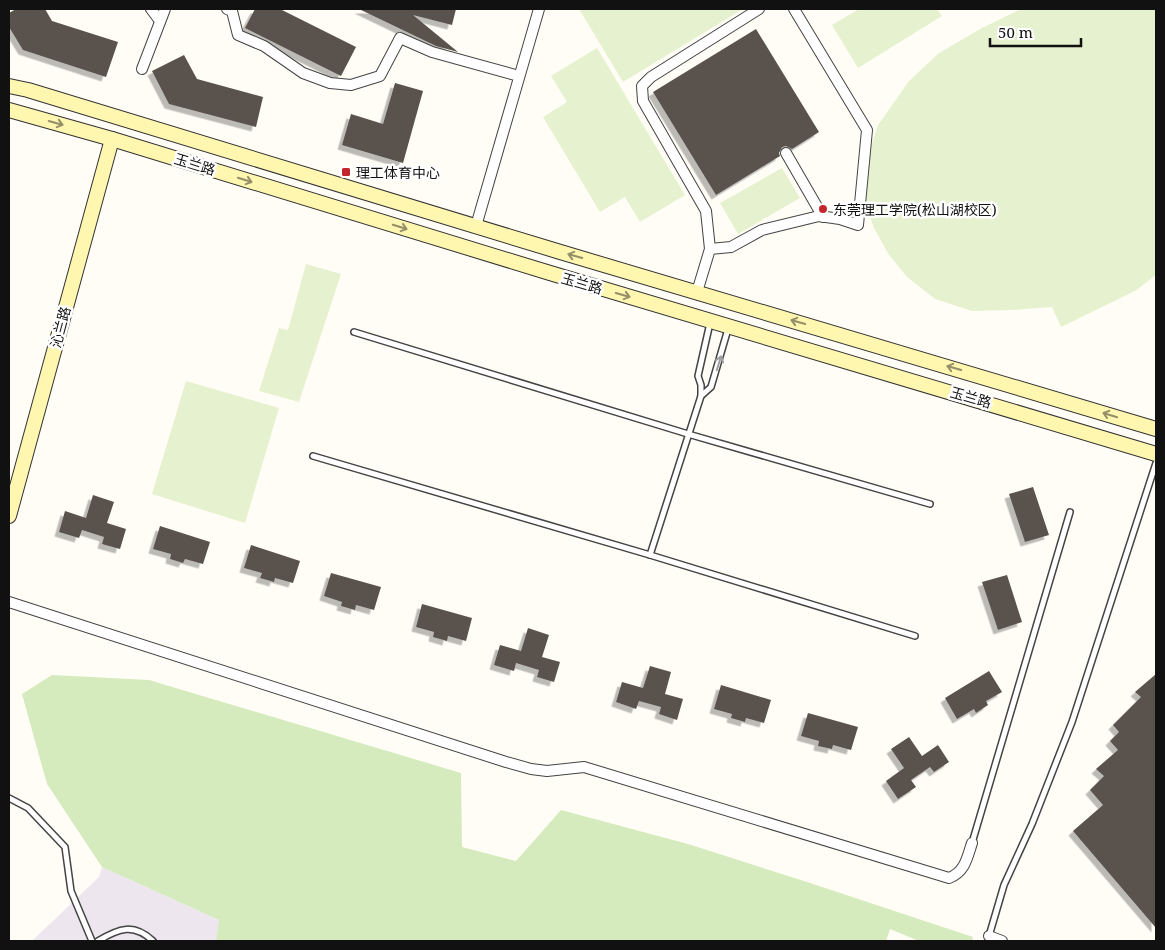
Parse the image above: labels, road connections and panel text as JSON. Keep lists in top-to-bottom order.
{
  "streets": {
    "street": ["玉兰路", "沁兰路"]
  },
  "crossings": [
    ["玉兰路", "沁兰路"]
  ],
  "places": {
    "transit": ["理工体育中心"],
    "other": ["东莞理工学院(松山湖校区)"]
  },
  "scale_bar": "50 m"
}
